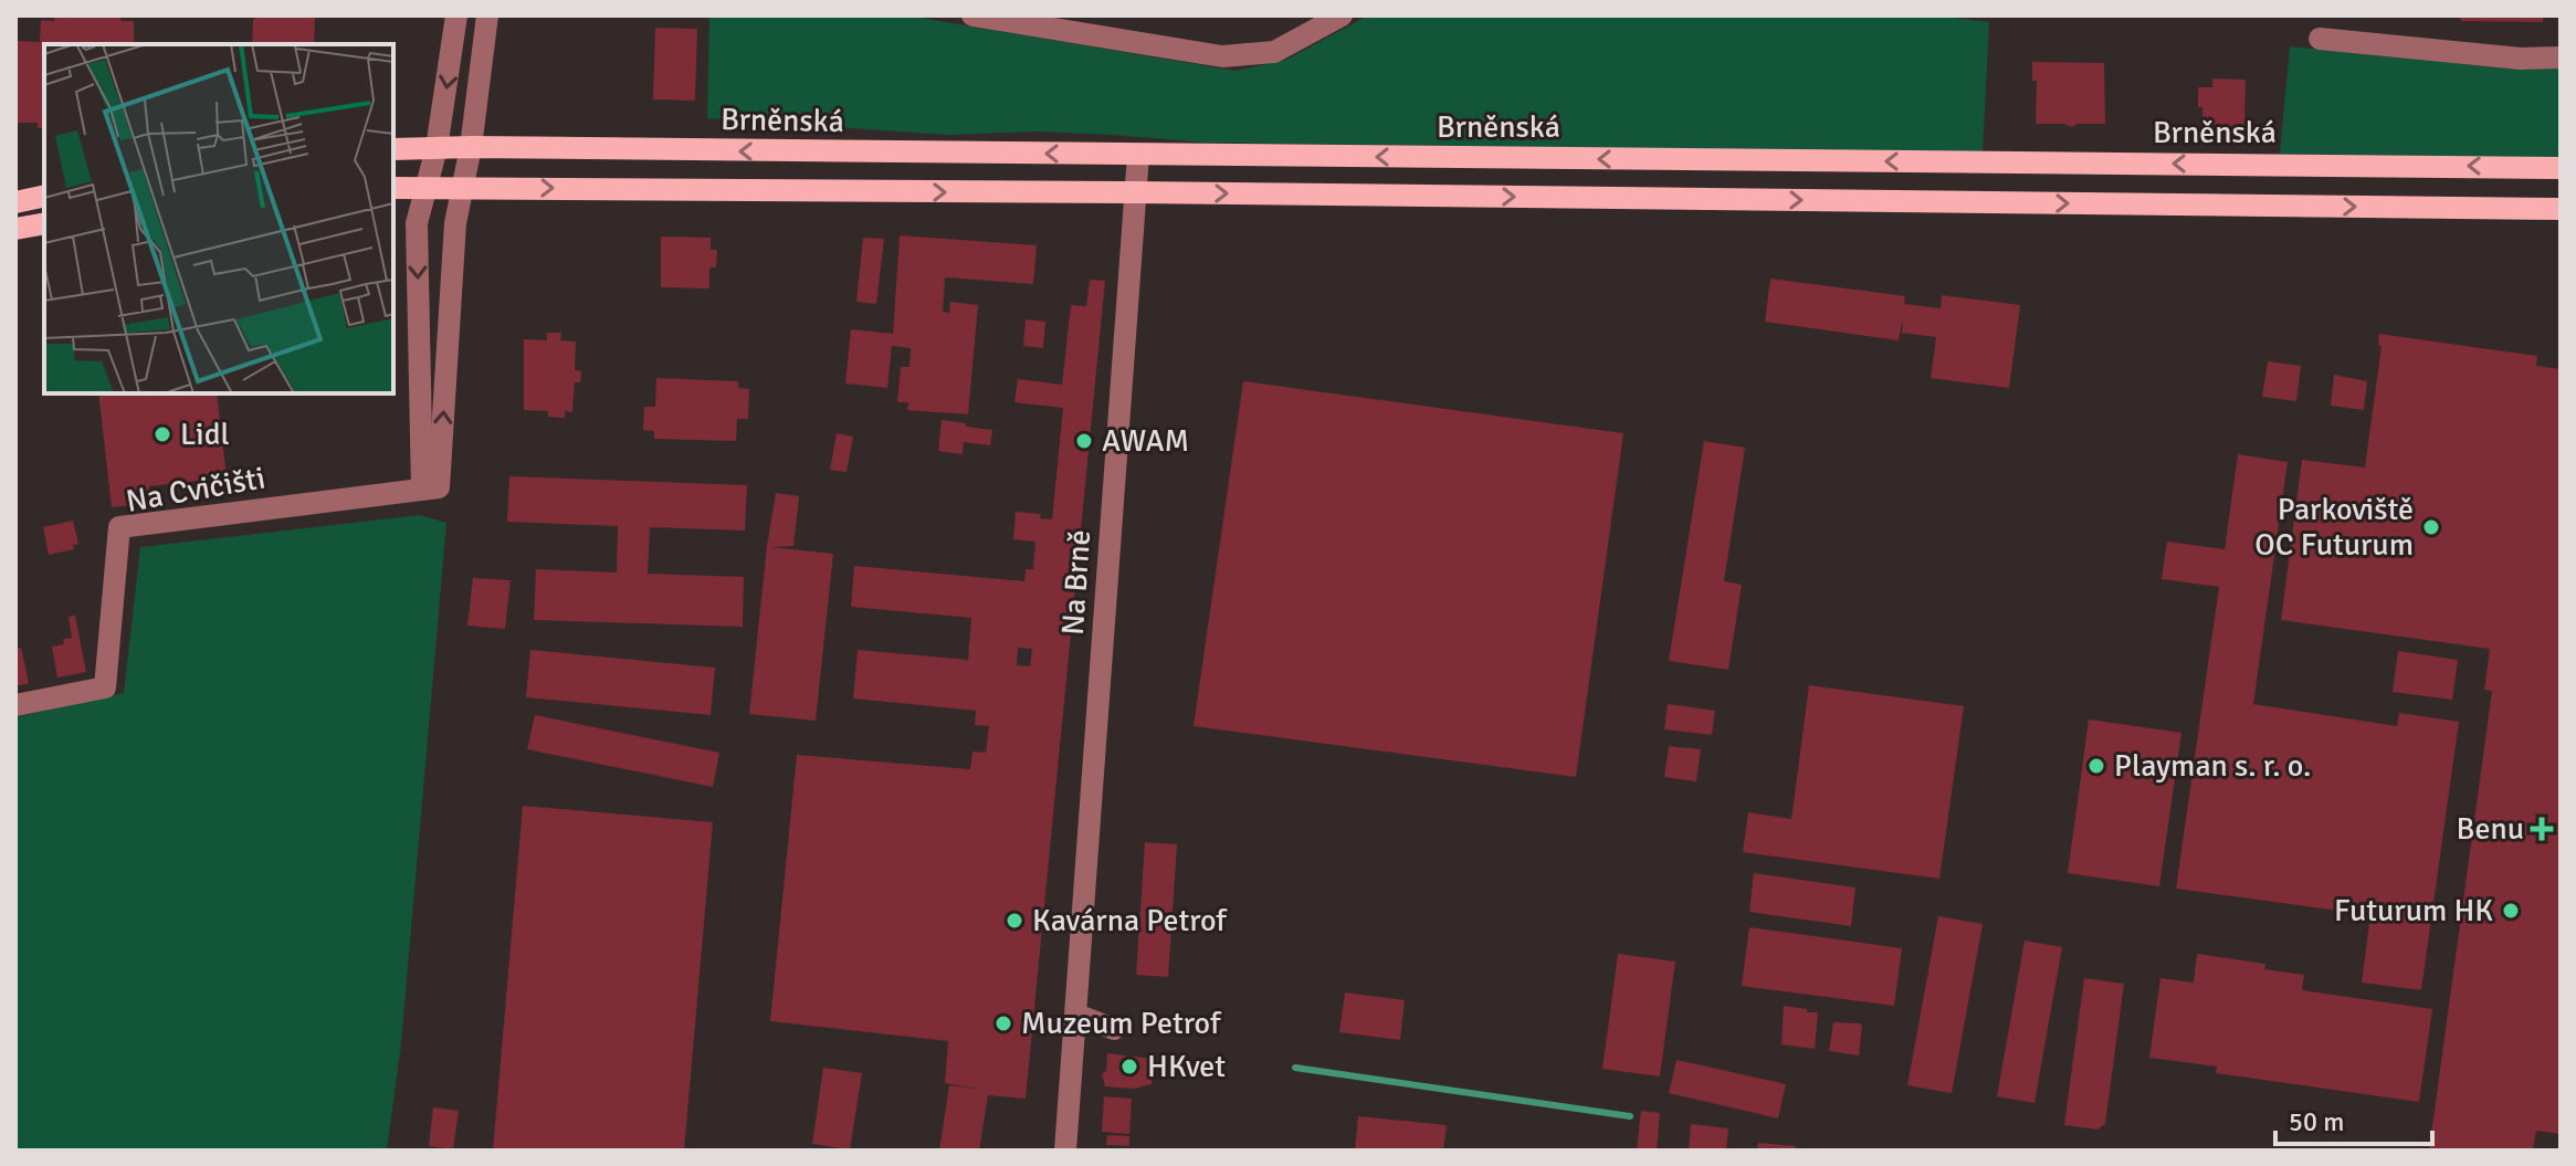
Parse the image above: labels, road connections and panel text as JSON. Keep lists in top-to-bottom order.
{
  "streets": {
    "main road": ["Brněnská"],
    "street": ["Na Cvičišti", "Na Brně"]
  },
  "crossings": [
    ["Brněnská", "Na Brně"]
  ],
  "places": {
    "other": [
      "Lidl",
      "AWAM",
      "Parkoviště OC Futurum",
      "Playman s. r. o.",
      "Futurum HK",
      "Kavárna Petrof",
      "Muzeum Petrof",
      "HKvet"
    ],
    "health": ["Benu"]
  },
  "scale_bar": "50 m"
}
